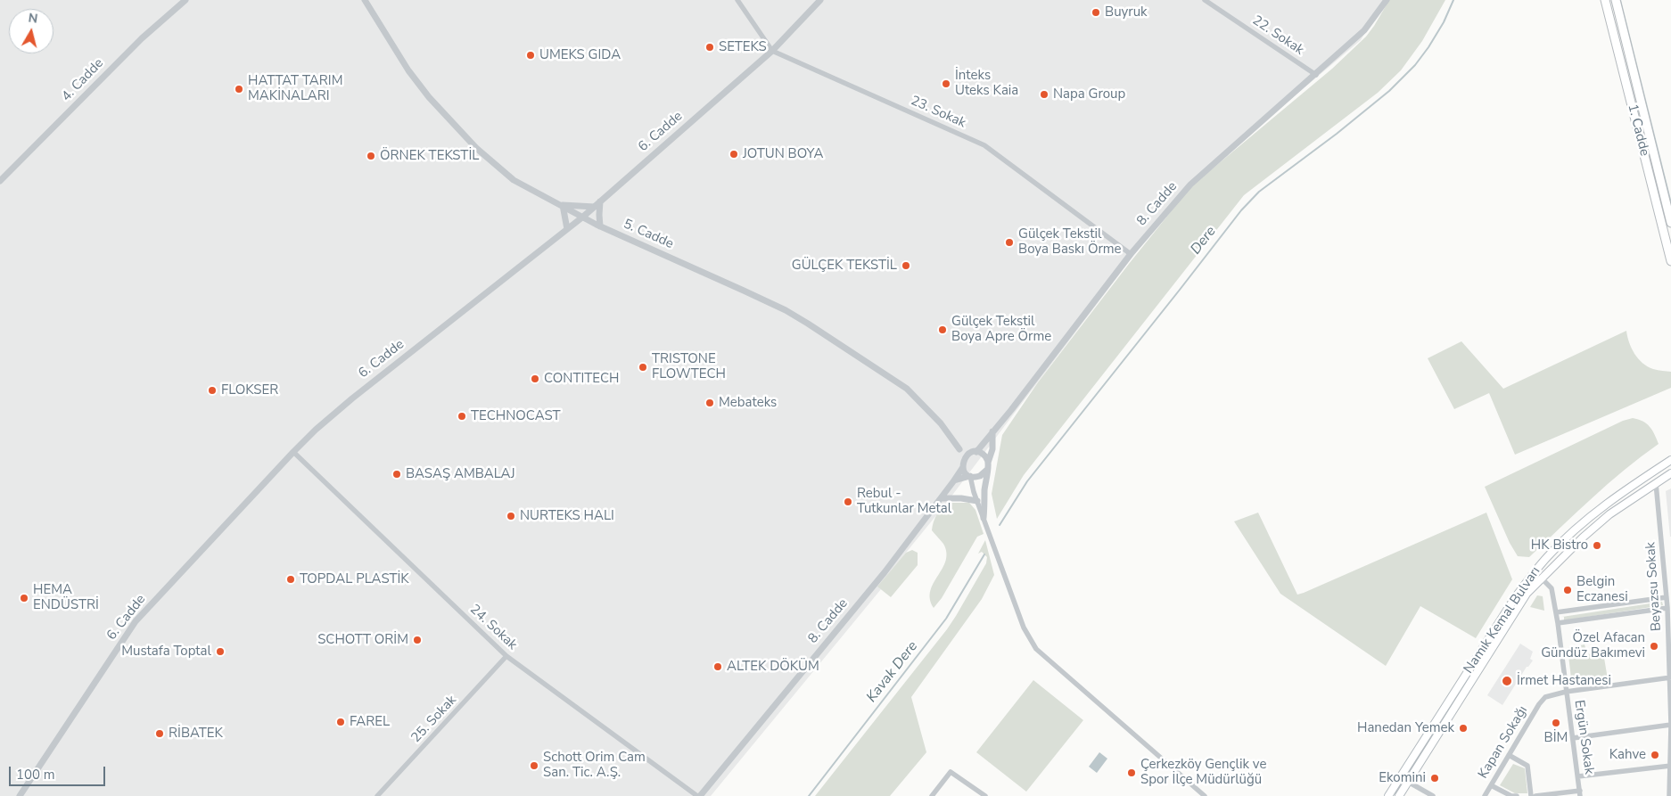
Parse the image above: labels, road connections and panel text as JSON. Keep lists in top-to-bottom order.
{
  "streets": {
    "main road": ["1. Cadde", "Namık Kemal Bulvarı"],
    "street": [
      "22. Sokak",
      "4. Cadde",
      "23. Sokak",
      "6. Cadde",
      "8. Cadde",
      "5. Cadde",
      "Beyazsu Sokak",
      "24. Sokak",
      "25. Sokak",
      "Ergün Sokak",
      "Kapan Sokağı"
    ]
  },
  "crossings": [
    ["22. Sokak", "8. Cadde"],
    ["23. Sokak", "6. Cadde"],
    ["23. Sokak", "8. Cadde"],
    ["6. Cadde", "5. Cadde"],
    ["6. Cadde", "24. Sokak"],
    ["8. Cadde", "24. Sokak"],
    ["Beyazsu Sokak", "Namık Kemal Bulvarı"],
    ["Beyazsu Sokak", "Kapan Sokağı"],
    ["Namık Kemal Bulvarı", "Ergün Sokak"],
    ["24. Sokak", "25. Sokak"],
    ["Ergün Sokak", "Kapan Sokağı"]
  ],
  "water": ["Dere", "Kavak Dere"],
  "places": [
    "Buyruk",
    "SETEKS",
    "UMEKS GIDA",
    "İnteks Uteks Kaia",
    "HATTAT TARIM MAKİNALARI",
    "Napa Group",
    "JOTUN BOYA",
    "ÖRNEK TEKSTİL",
    "Gülçek Tekstil Boya Baskı Örme",
    "GÜLÇEK TEKSTİL",
    "Gülçek Tekstil Boya Apre Örme",
    "TRISTONE FLOWTECH",
    "CONTITECH",
    "FLOKSER",
    "Mebateks",
    "TECHNOCAST",
    "BASAŞ AMBALAJ",
    "Rebul - Tutkunlar Metal",
    "NURTEKS HALI",
    "HK Bistro",
    "TOPDAL PLASTİK",
    "Belgin Eczanesi",
    "HEMA ENDÜSTRİ",
    "SCHOTT ORİM",
    "Özel Afacan Gündüz Bakımevi",
    "Mustafa Toptal",
    "ALTEK DÖKÜM",
    "İrmet Hastanesi",
    "FAREL",
    "BİM",
    "Hanedan Yemek",
    "RİBATEK",
    "Kahve",
    "Schott Orim Cam San. Tic. A.Ş.",
    "Çerkezköy Gençlik ve Spor İlçe Müdürlüğü",
    "Ekomini"
  ],
  "scale_bar": "100 m",
  "north": "top"
}
